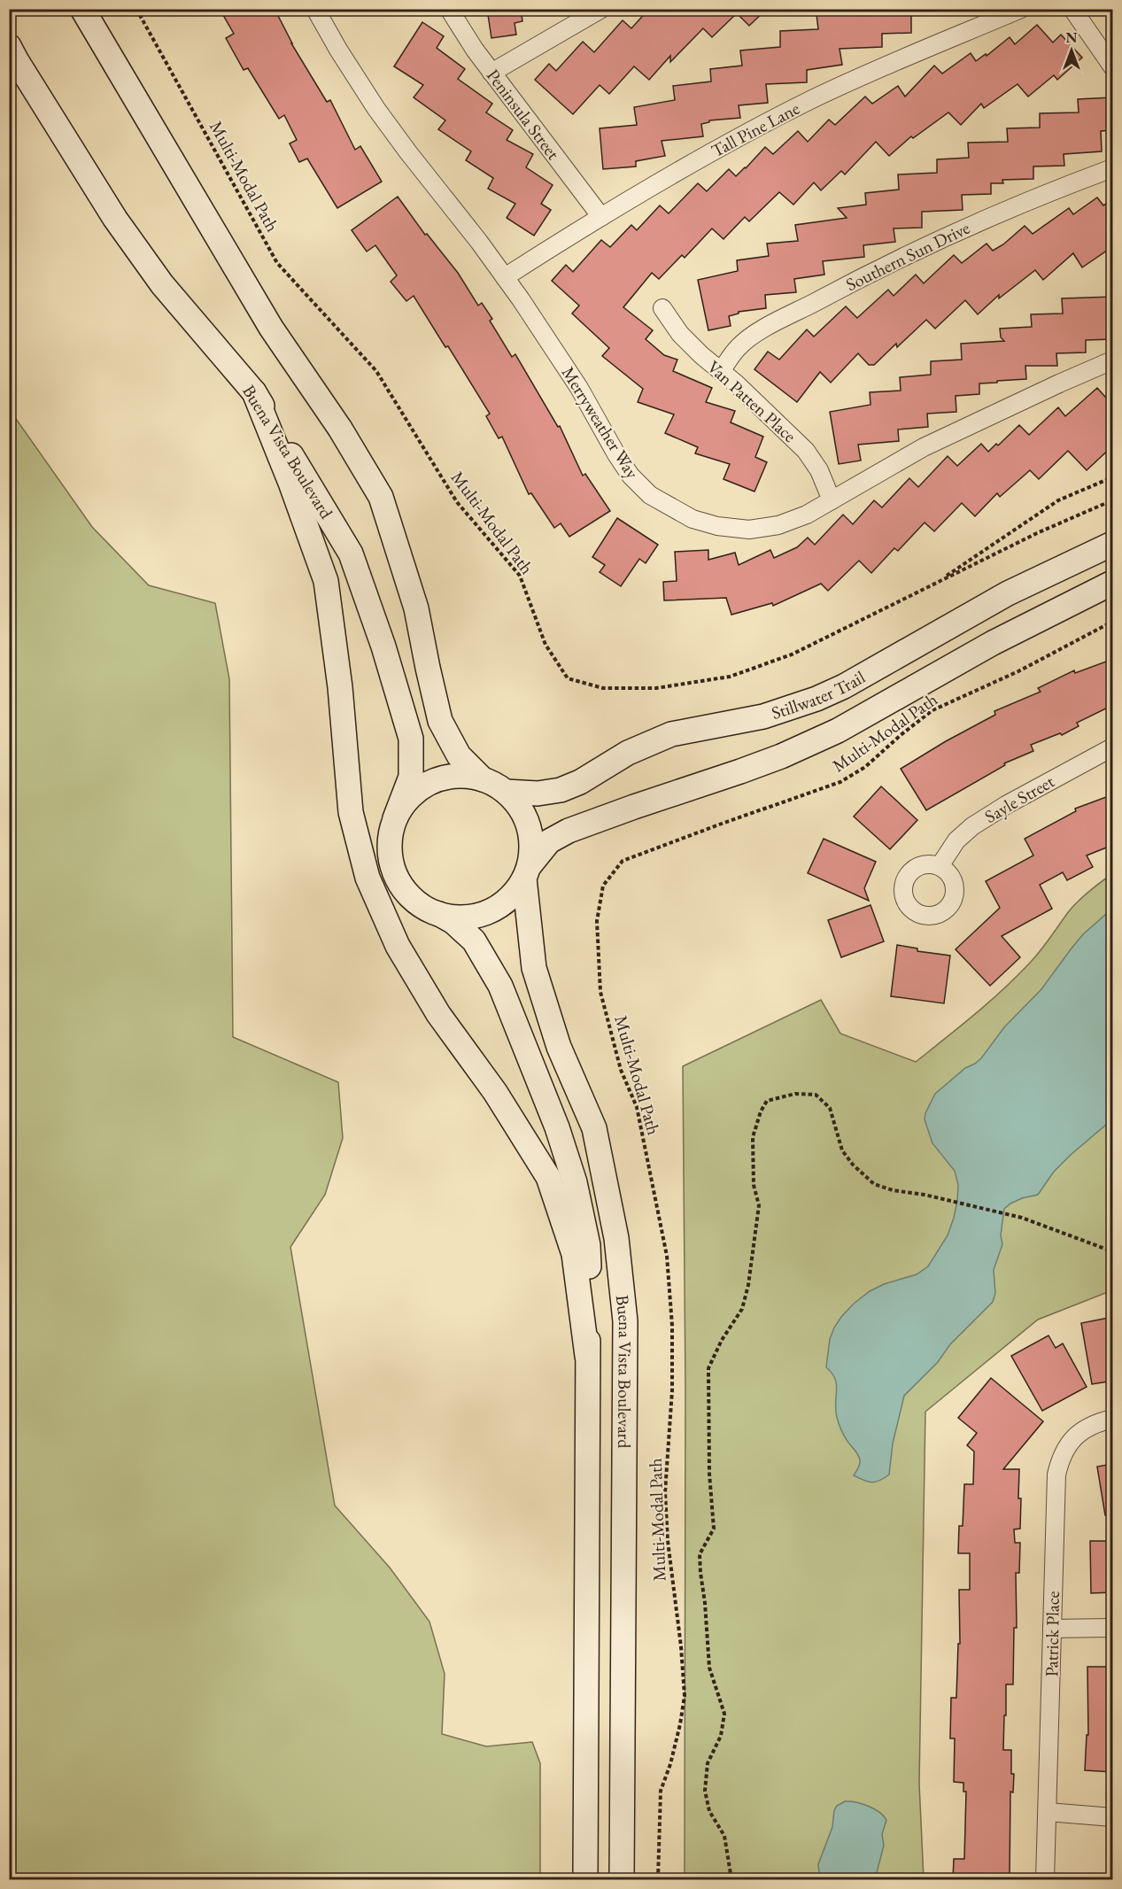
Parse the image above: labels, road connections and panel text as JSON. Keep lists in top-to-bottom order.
{
  "streets": {
    "main road": ["Buena Vista Boulevard", "Stillwater Trail"],
    "street": [
      "Peninsula Street",
      "Tall Pine Lane",
      "Southern Sun Drive",
      "Van Patten Place",
      "Merryweather Way",
      "Sayle Street",
      "Patrick Place"
    ],
    "path": ["Multi-Modal Path"]
  },
  "crossings": [
    ["Peninsula Street", "Tall Pine Lane"],
    ["Tall Pine Lane", "Merryweather Way"],
    ["Southern Sun Drive", "Van Patten Place"],
    ["Van Patten Place", "Merryweather Way"],
    ["Buena Vista Boulevard", "Stillwater Trail"]
  ],
  "north": "top"
}
